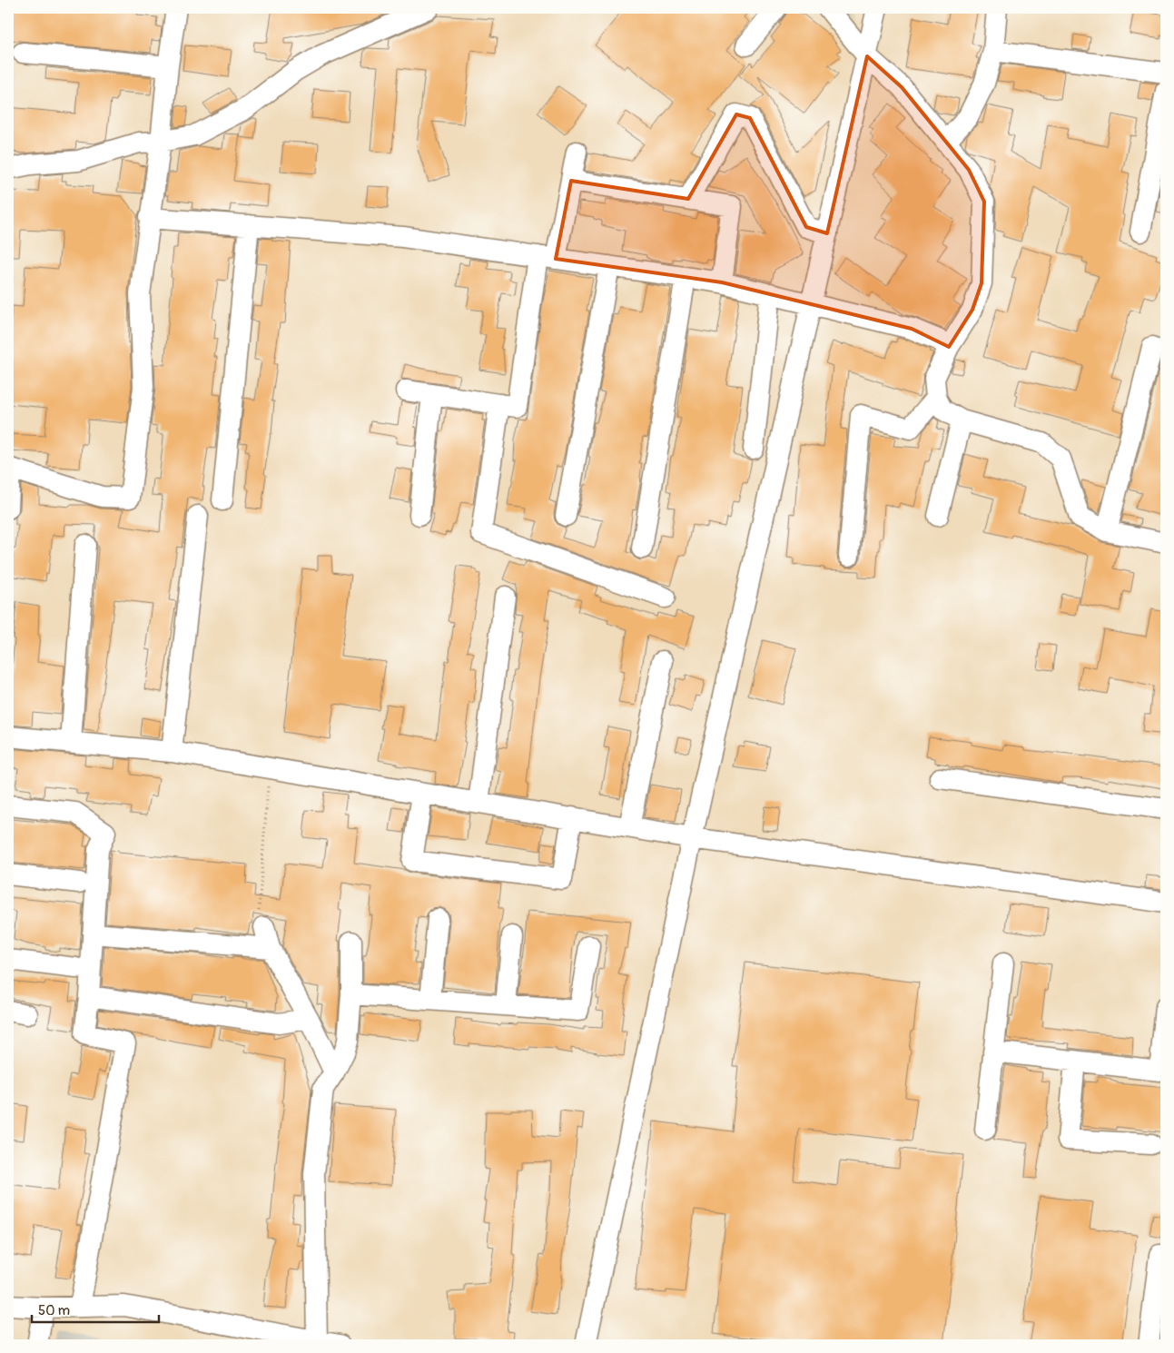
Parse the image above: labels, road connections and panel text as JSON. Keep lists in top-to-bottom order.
{
  "scale_bar": "50 m"
}
